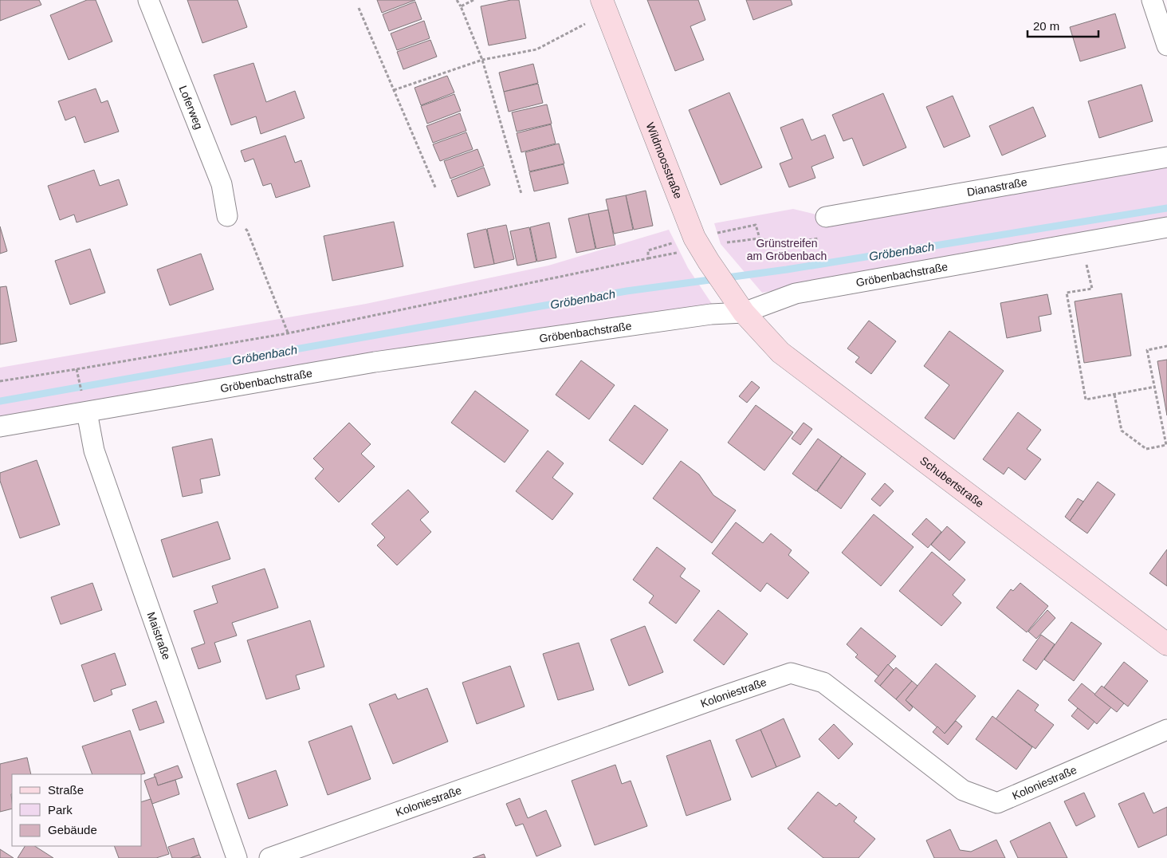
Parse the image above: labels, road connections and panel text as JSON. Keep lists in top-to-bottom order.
{
  "streets": {
    "street": [
      "Loferweg",
      "Wildmoosstraße",
      "Dianastraße",
      "Gröbenbachstraße",
      "Schubertstraße",
      "Maistraße",
      "Koloniestraße"
    ]
  },
  "crossings": [
    ["Wildmoosstraße", "Gröbenbachstraße"],
    ["Wildmoosstraße", "Schubertstraße"],
    ["Gröbenbachstraße", "Schubertstraße"],
    ["Gröbenbachstraße", "Maistraße"]
  ],
  "water": ["Gröbenbach"],
  "parks": ["Grünstreifen am Gröbenbach"],
  "legend": ["Straße", "Park", "Gebäude"],
  "scale_bar": "20 m"
}
